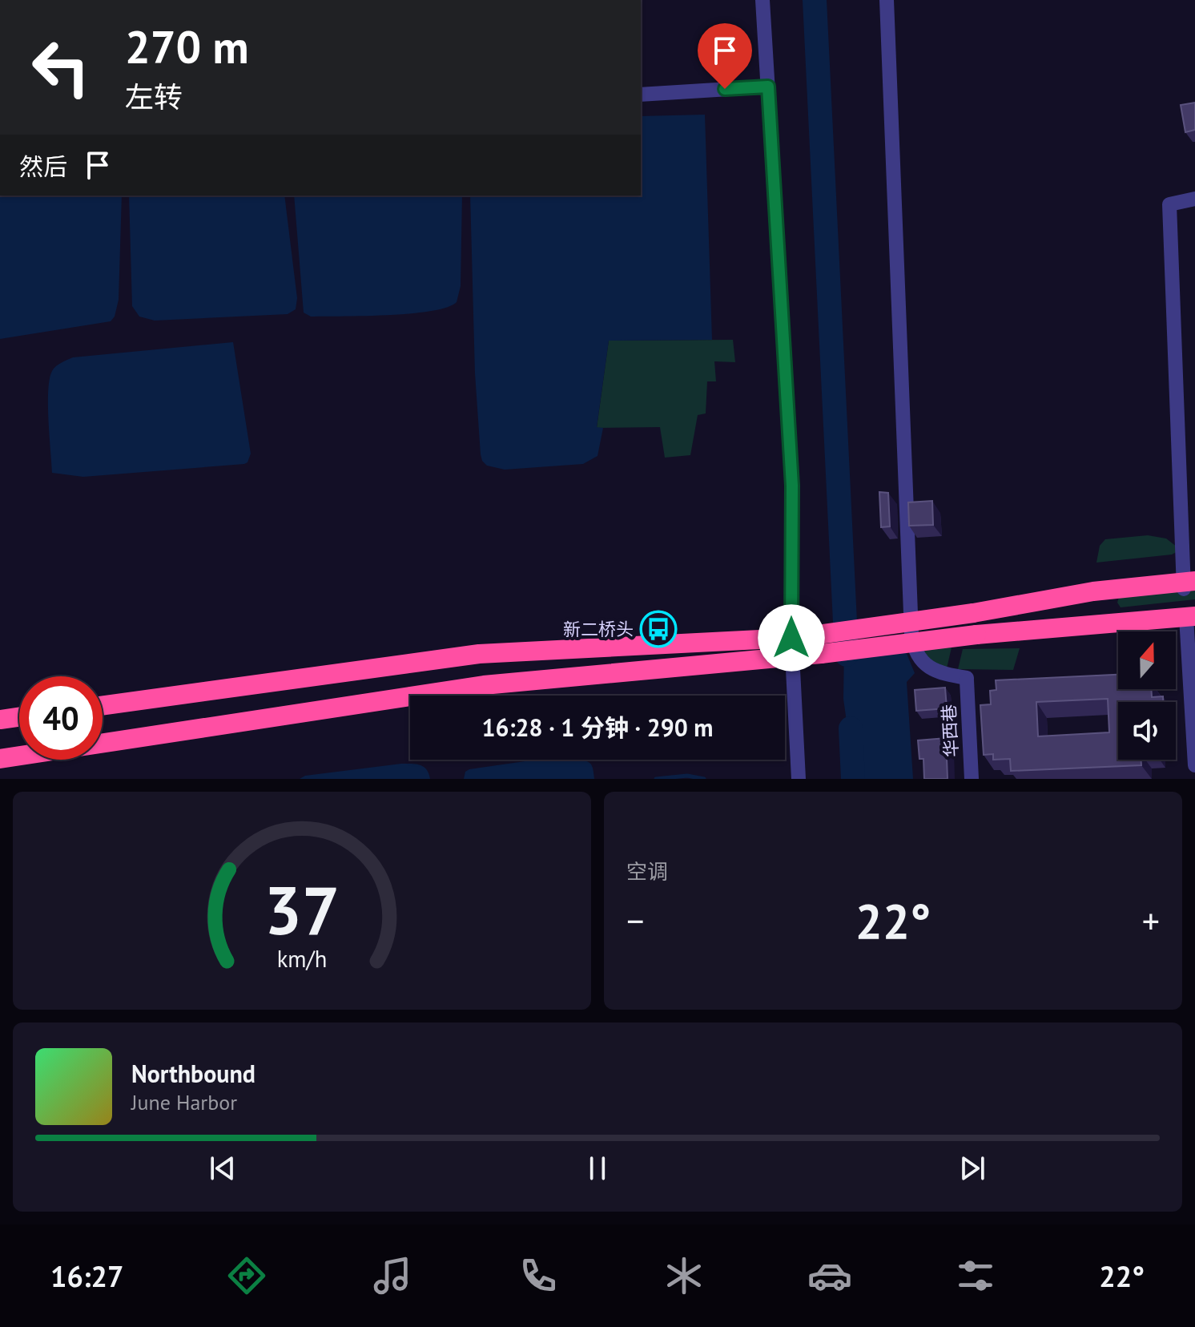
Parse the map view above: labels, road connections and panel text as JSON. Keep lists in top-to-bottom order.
{
  "streets": {
    "street": ["华西巷"]
  },
  "places": {
    "bus stop": ["新二桥头"]
  },
  "north": "top",
  "page": {
    "turn": ["270 m", "左转"],
    "then": "然后",
    "limit": "40",
    "trip": "16:28 · 1 分钟 · 290 m",
    "tile": "空调",
    "heat": ["−", "22°", "+"],
    "song": ["Northbound", "June Harbor"],
    "tabs": ["16:27", "22°"],
    "gauge": ["37", "km/h"]
  }
}
